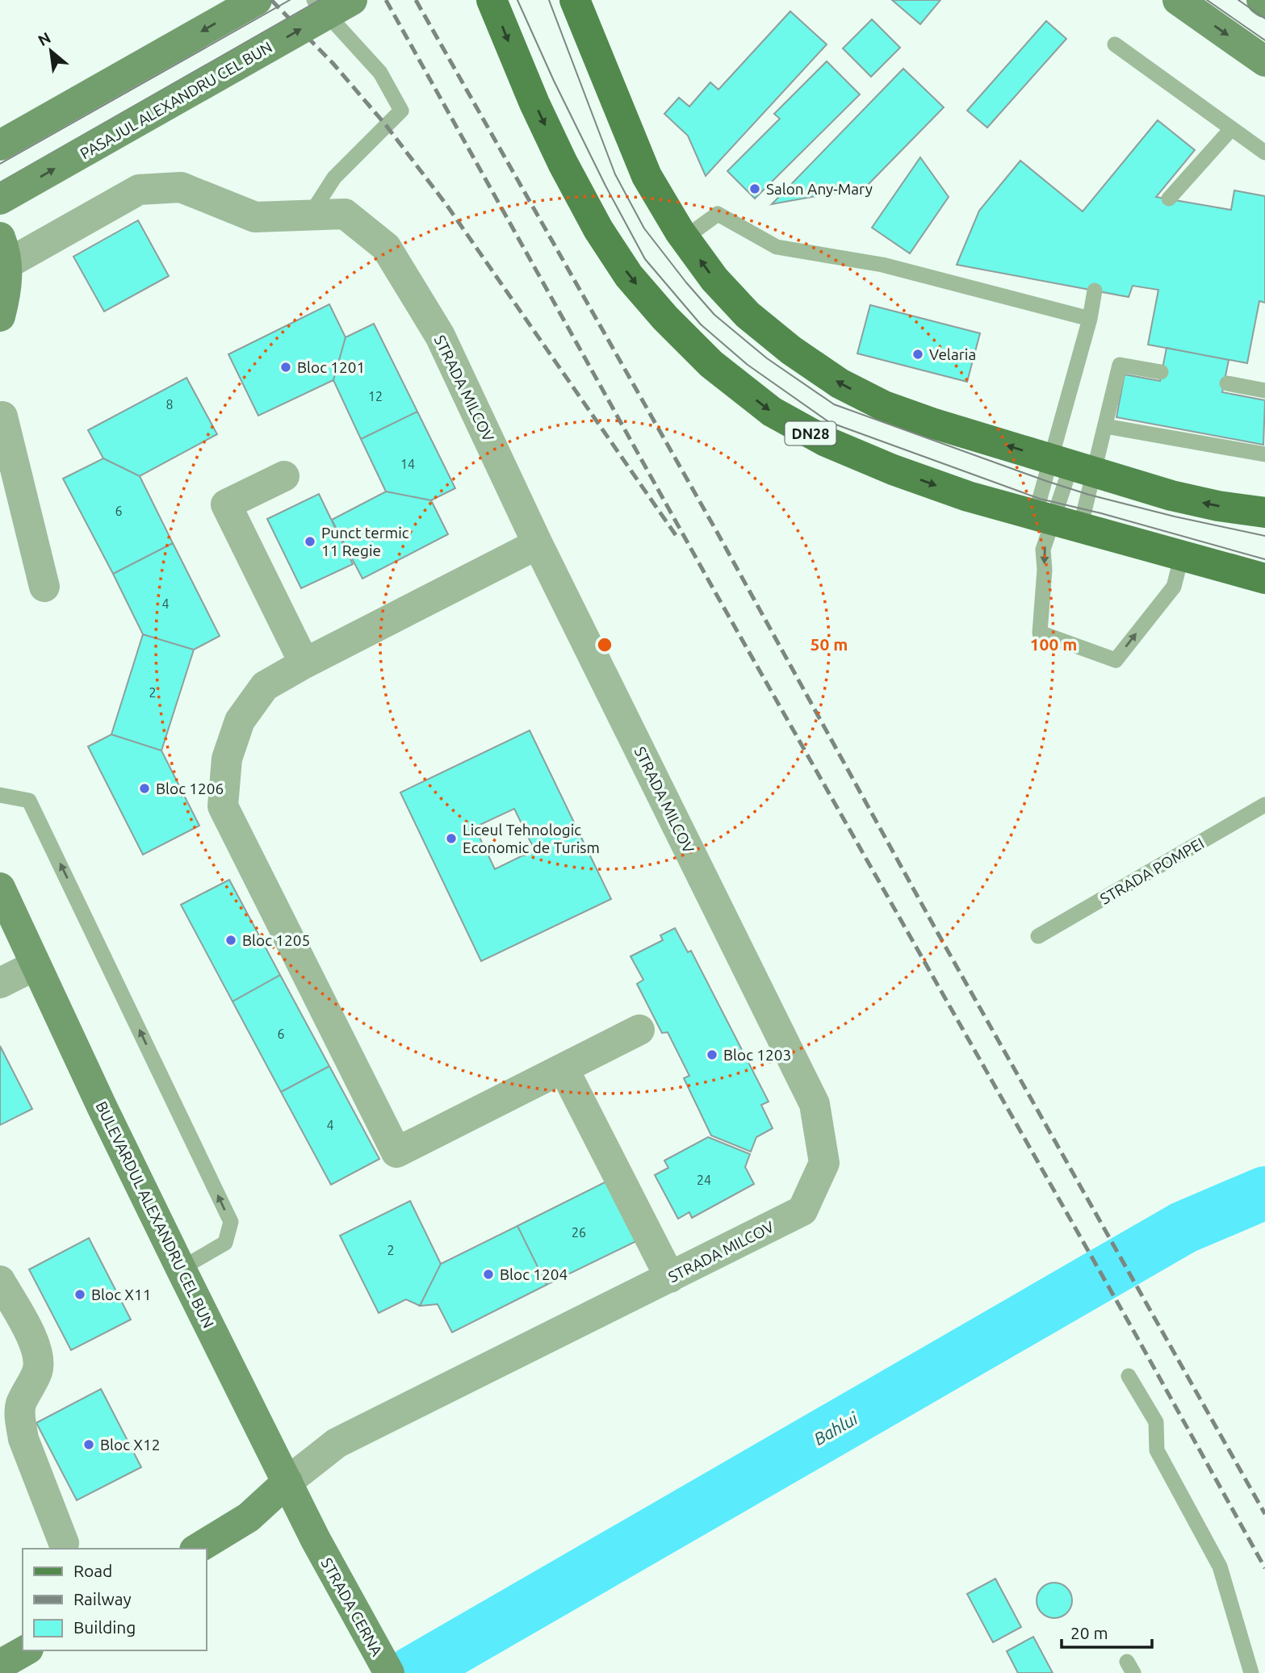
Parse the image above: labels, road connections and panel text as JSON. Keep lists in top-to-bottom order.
{
  "streets": {
    "main road": ["DN28"],
    "street": [
      "PASAJUL ALEXANDRU CEL BUN",
      "STRADA MILCOV",
      "BULEVARDUL ALEXANDRU CEL BUN",
      "STRADA CERNA"
    ],
    "lane": ["STRADA POMPEI"]
  },
  "crossings": [
    ["STRADA MILCOV", "BULEVARDUL ALEXANDRU CEL BUN"],
    ["BULEVARDUL ALEXANDRU CEL BUN", "STRADA CERNA"]
  ],
  "water": ["Bahlui"],
  "places": [
    "Salon Any-Mary",
    "Velaria",
    "Bloc 1201",
    "Punct termic 11 Regie",
    "Bloc 1206",
    "Liceul Tehnologic Economic de Turism",
    "Bloc 1205",
    "Bloc 1203",
    "Bloc 1204",
    "Bloc X11",
    "Bloc X12"
  ],
  "house_numbers": [
    "12",
    "8",
    "14",
    "6",
    "4",
    "2",
    "6",
    "4",
    "24",
    "26",
    "2"
  ],
  "legend": ["Road", "Railway", "Building"],
  "scale_bar": "20 m",
  "north": "top left",
  "rings": ["50 m", "100 m"]
}
